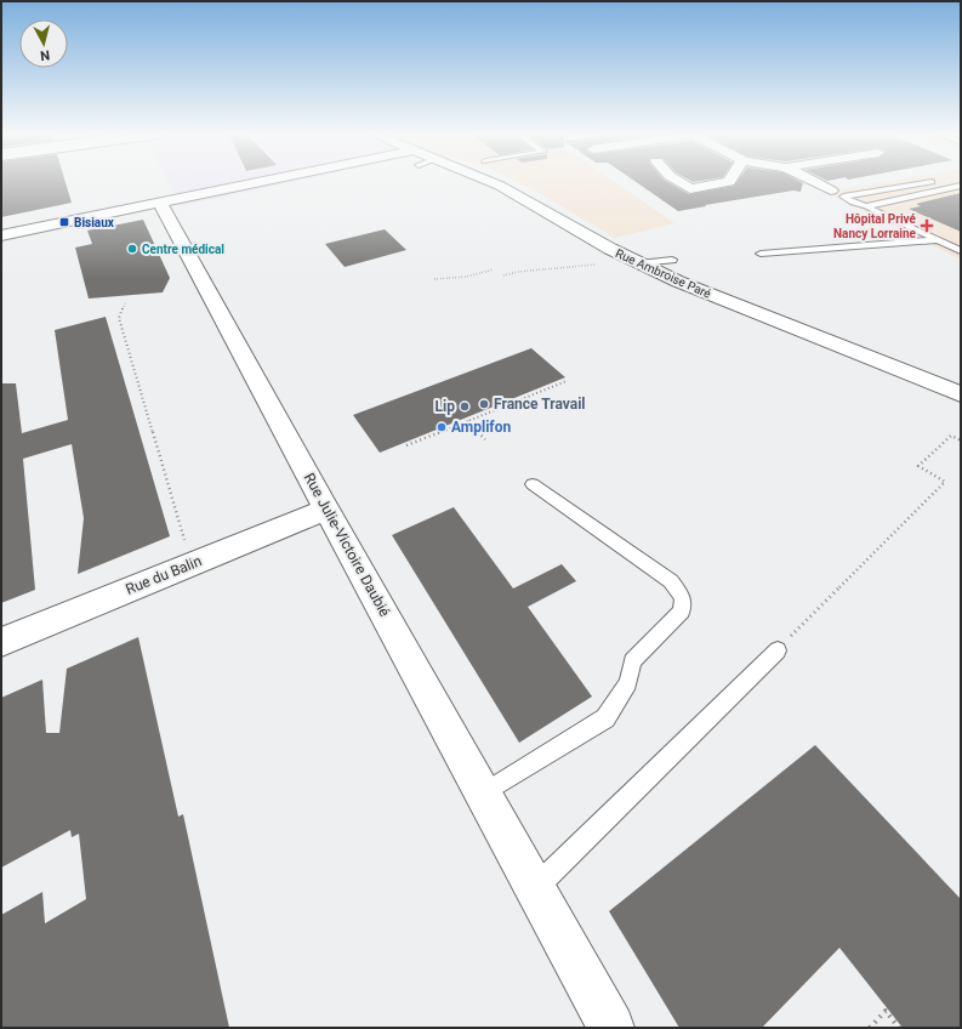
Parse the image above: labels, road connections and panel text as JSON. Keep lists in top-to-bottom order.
{
  "streets": {
    "street": ["Rue Ambroise Paré", "Rue Julie-Victoire Daubié", "Rue du Balin"]
  },
  "crossings": [
    ["Rue Julie-Victoire Daubié", "Rue du Balin"]
  ],
  "places": {
    "transit": ["Bisiaux"],
    "health": ["Hôpital Privé Nancy Lorraine"],
    "other": [
      "Centre médical",
      "France Travail",
      "Lip",
      "Amplifon"
    ]
  },
  "north": "bottom"
}
